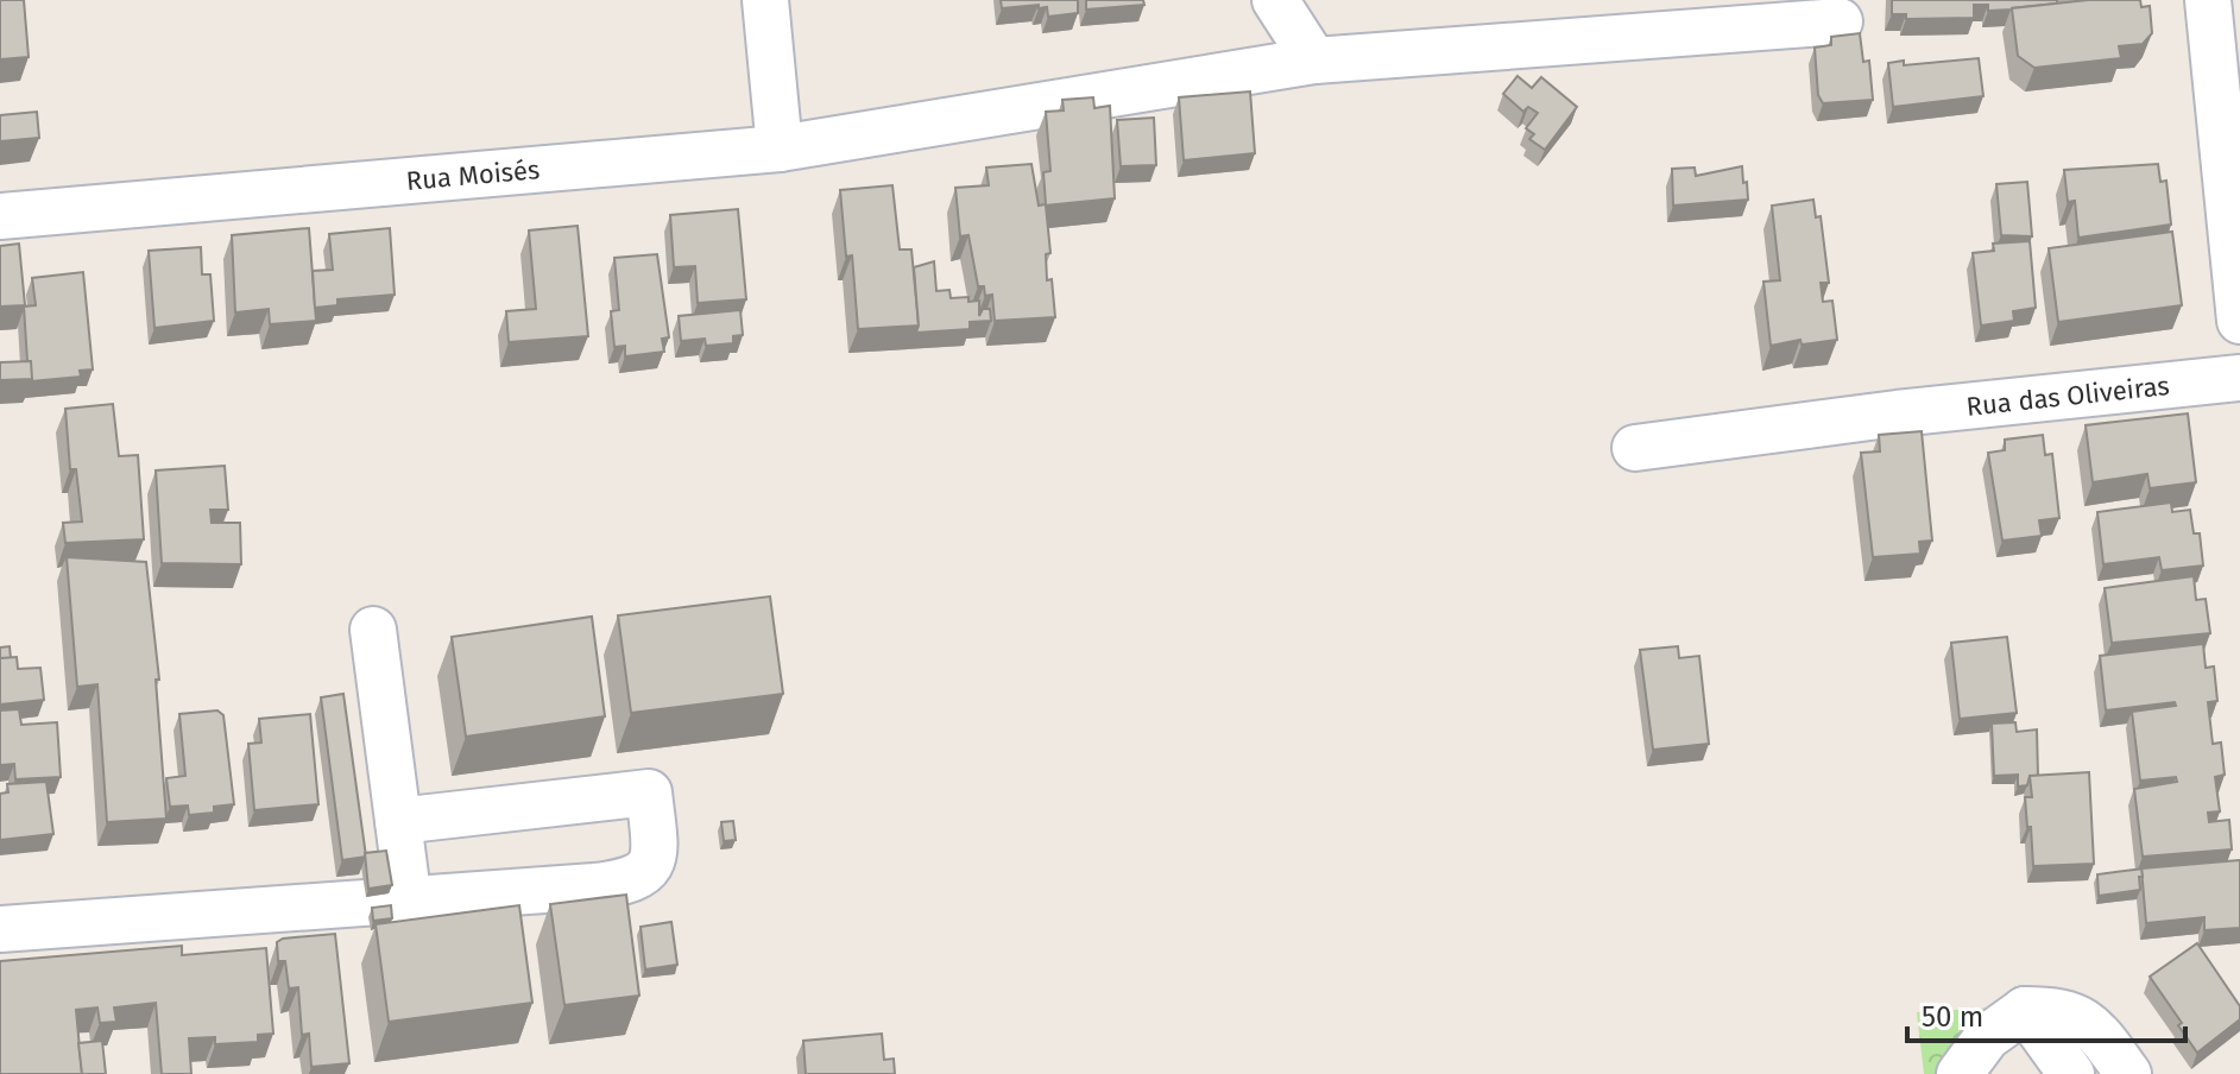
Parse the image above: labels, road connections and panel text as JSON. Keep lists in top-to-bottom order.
{
  "streets": {
    "street": ["Rua Moisés", "Rua das Oliveiras"]
  },
  "scale_bar": "50 m"
}
